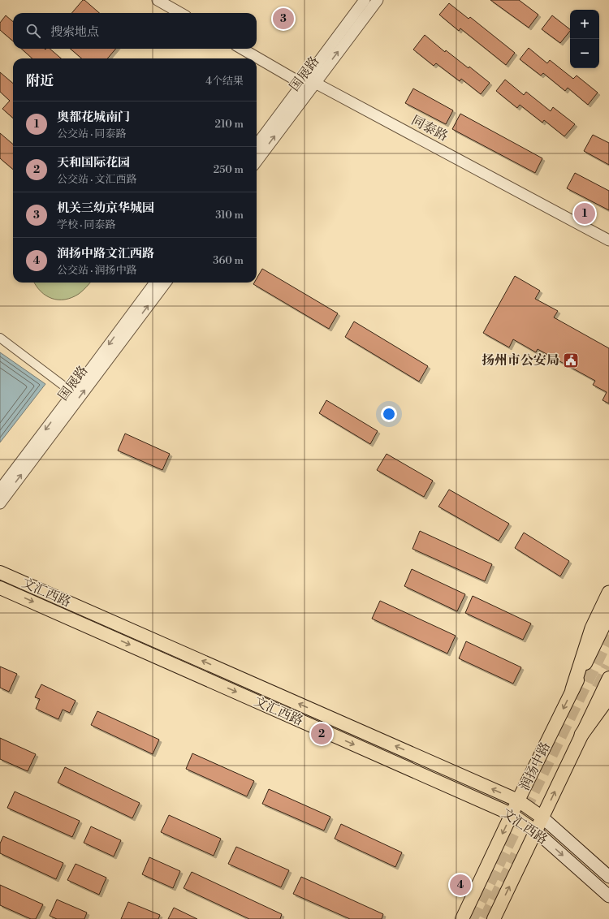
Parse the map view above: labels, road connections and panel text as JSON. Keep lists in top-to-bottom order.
{
  "streets": {
    "main road": ["文汇西路", "润扬中路"],
    "street": ["国展路", "同泰路"]
  },
  "crossings": [
    ["国展路", "同泰路"],
    ["文汇西路", "润扬中路"]
  ],
  "places": {
    "public building": ["扬州市公安局"]
  },
  "page": {
    "pins": [
      "3",
      "1",
      "2",
      "4"
    ],
    "map_buttons": ["+", "−"],
    "search": "搜索地点",
    "heading": ["附近", "4个结果"],
    "list": [
      {
        "mark": "1",
        "name": "奥都花城南门",
        "note": "公交站 · 同泰路",
        "value": "210 m"
      },
      {
        "mark": "2",
        "name": "天和国际花园",
        "note": "公交站 · 文汇西路",
        "value": "250 m"
      },
      {
        "mark": "3",
        "name": "机关三幼京华城园",
        "note": "学校 · 同泰路",
        "value": "310 m"
      },
      {
        "mark": "4",
        "name": "润扬中路文汇西路",
        "note": "公交站 · 润扬中路",
        "value": "360 m"
      }
    ]
  }
}
